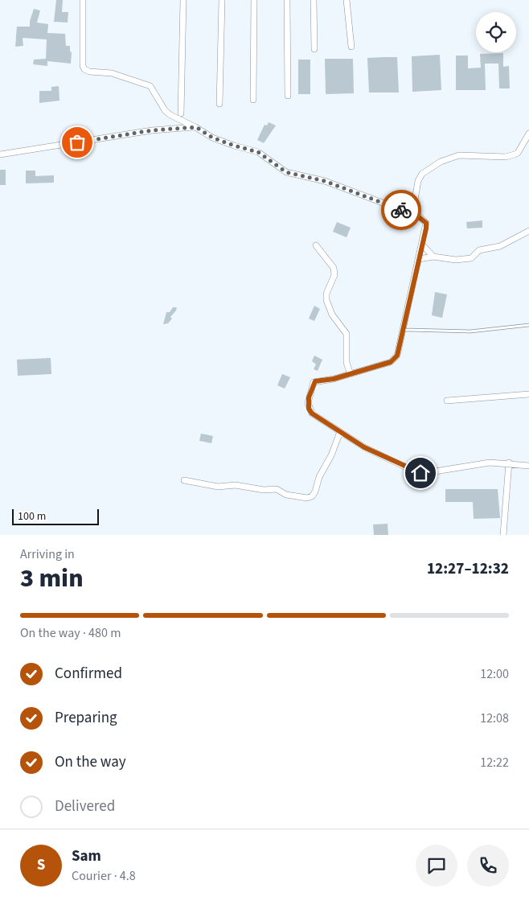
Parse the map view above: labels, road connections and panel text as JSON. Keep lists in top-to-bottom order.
{
  "scale_bar": "100 m",
  "page": {
    "scale": "100 m",
    "heading": ["3 min", "Arriving in", "12:27–12:32"],
    "panel": ["Sam", "Courier · 4.8"],
    "bar": "On the way · 480 m",
    "list": [
      ["Confirmed", "12:00"],
      ["Preparing", "12:08"],
      ["On the way", "12:22"],
      "Delivered"
    ],
    "round": "S"
  }
}
